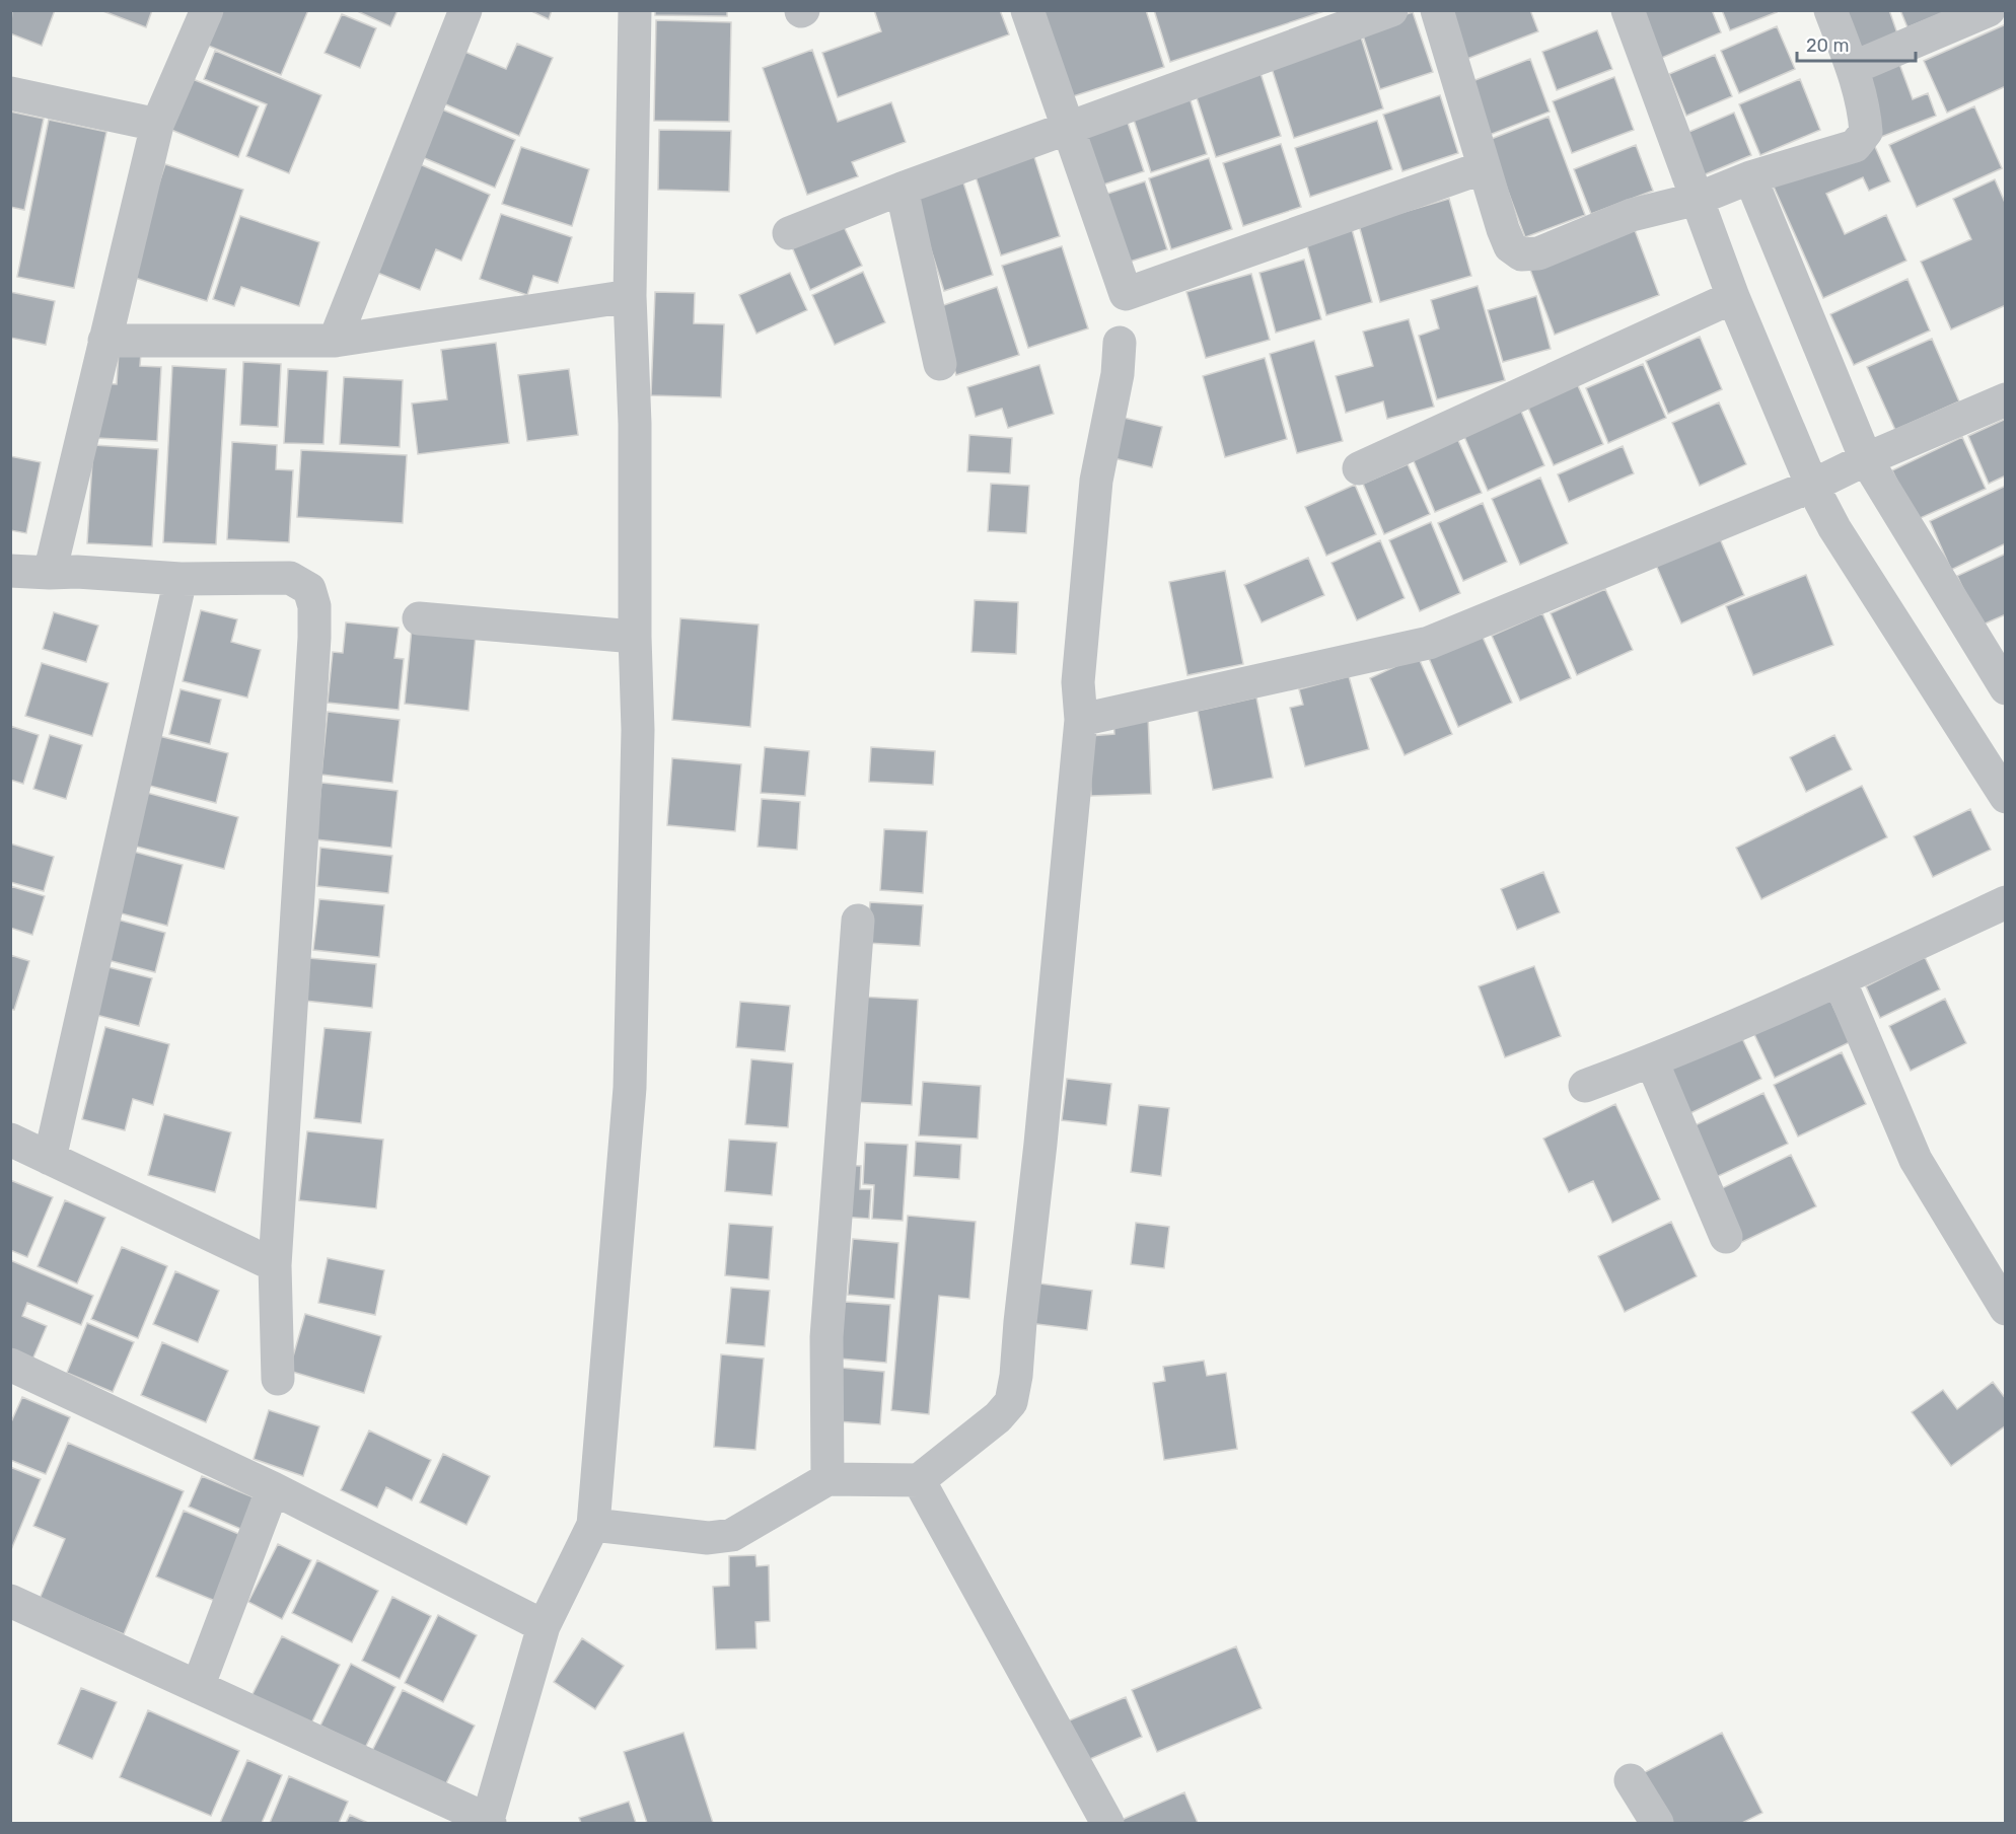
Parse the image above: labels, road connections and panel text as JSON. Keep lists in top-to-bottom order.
{
  "scale_bar": "20 m"
}
